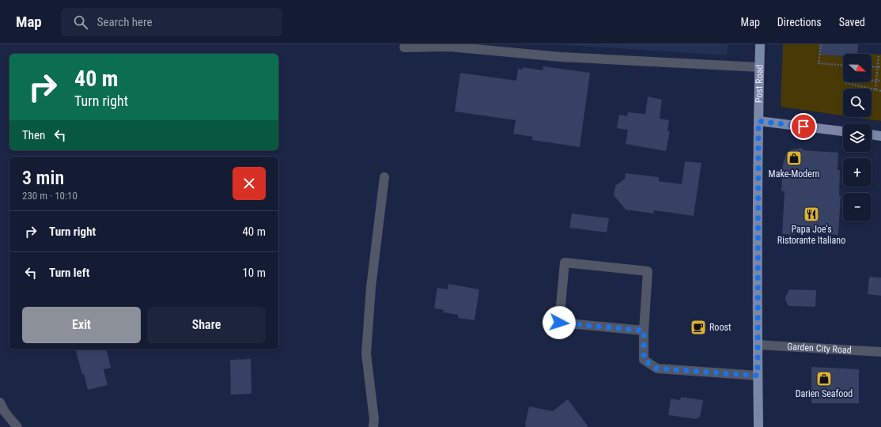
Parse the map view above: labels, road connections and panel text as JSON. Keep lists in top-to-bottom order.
{
  "streets": {
    "main road": ["Post Road"],
    "street": ["Garden City Road"]
  },
  "crossings": [
    ["Post Road", "Garden City Road"]
  ],
  "places": {
    "shop": ["Make-Modern", "Darien Seafood"],
    "restaurant": ["Papa Joe's Ristorante Italiano"],
    "cafe": ["Roost"]
  },
  "north": "right",
  "page": {
    "header": "Map",
    "search": "Search here",
    "nav": ["Map", "Directions", "Saved"],
    "map_buttons": ["+", "−"],
    "turn": ["40 m", "Turn right"],
    "then": "Then",
    "heading": ["3 min", "230 m · 10:10"],
    "list": [
      {
        "name": "Turn right",
        "value": "40 m"
      },
      {
        "name": "Turn left",
        "value": "10 m"
      }
    ],
    "buttons": ["Exit", "Share"]
  }
}
